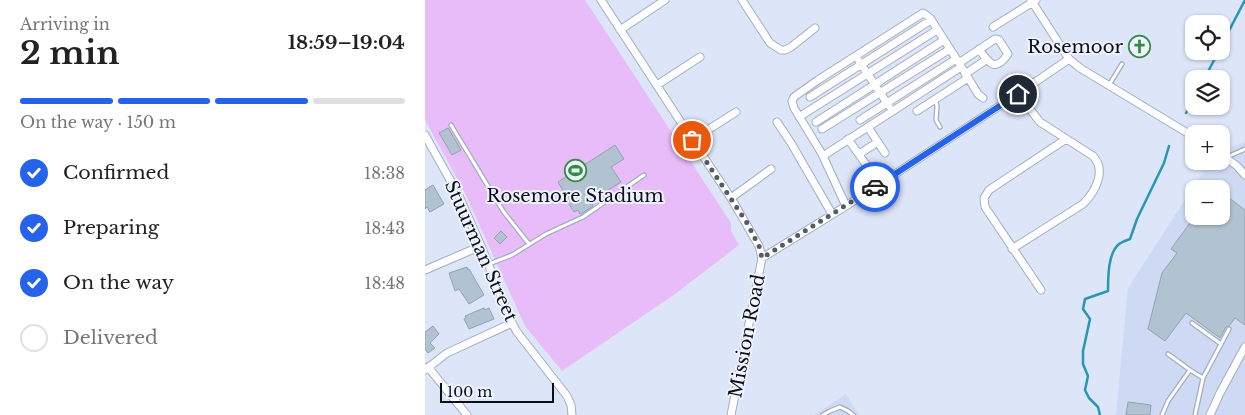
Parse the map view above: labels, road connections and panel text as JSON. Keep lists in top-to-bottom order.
{
  "streets": {
    "street": ["Stuurman Street", "Mission Road"]
  },
  "places": {
    "church": ["Rosemoor"],
    "sports": ["Rosemore Stadium"]
  },
  "scale_bar": "100 m",
  "page": {
    "heading": ["2 min", "Arriving in", "18:59–19:04"],
    "map_buttons": ["+", "−"],
    "bar": "On the way · 150 m",
    "list": [
      ["Confirmed", "18:38"],
      ["Preparing", "18:43"],
      ["On the way", "18:48"],
      "Delivered"
    ],
    "scale": "100 m"
  }
}
